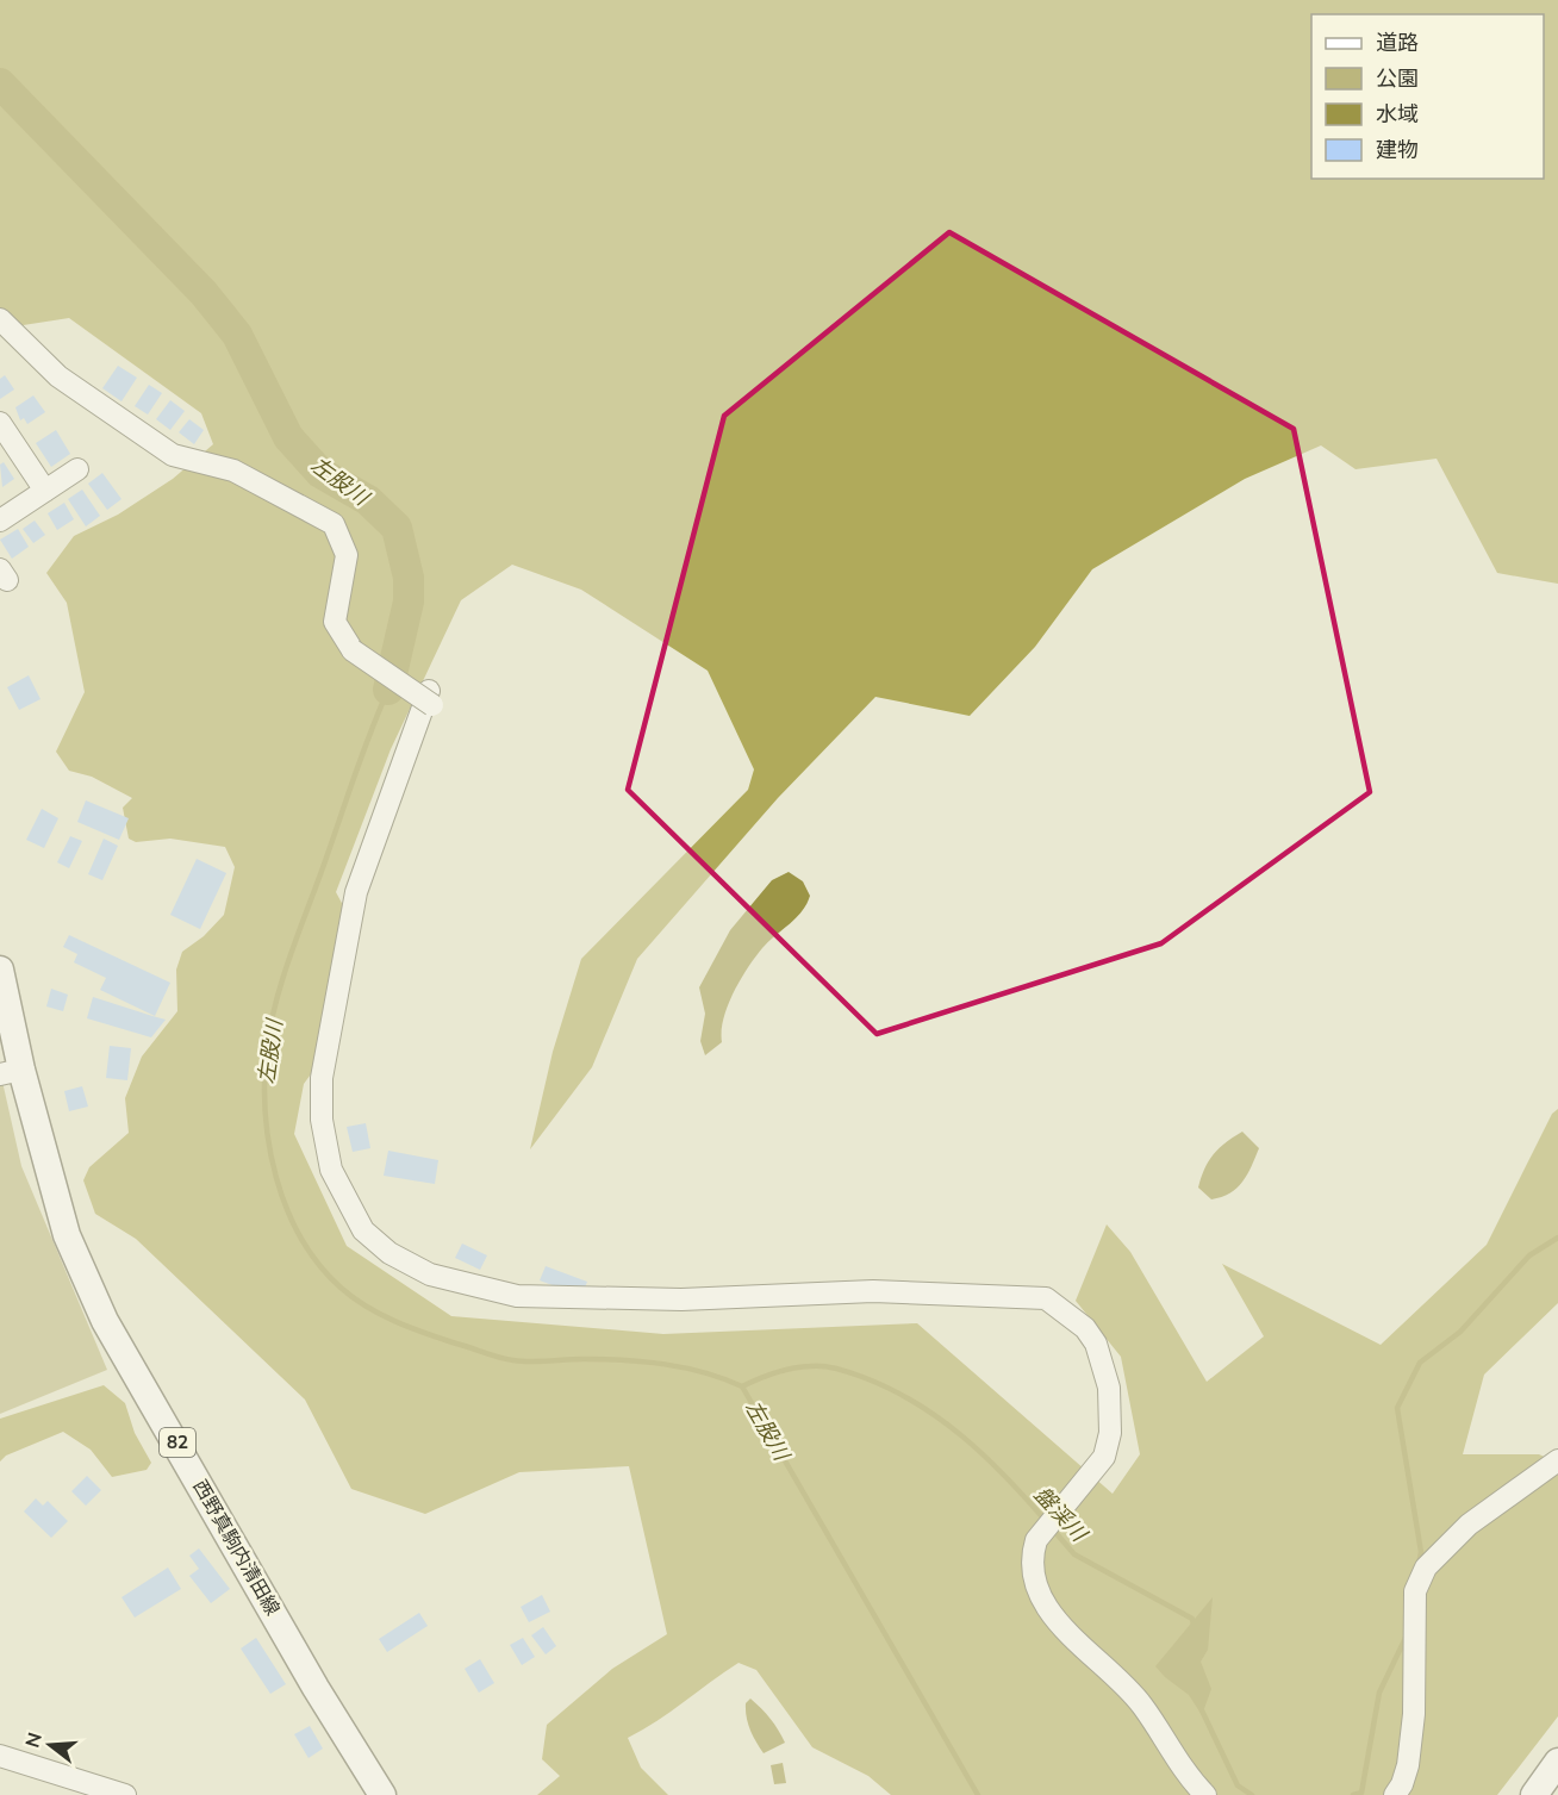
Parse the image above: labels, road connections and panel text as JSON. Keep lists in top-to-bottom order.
{
  "streets": {
    "main road": ["82", "西野真駒内清田線"]
  },
  "water": ["左股川", "盤渓川"],
  "legend": [
    "道路",
    "公園",
    "水域",
    "建物"
  ],
  "north": "left"
}
